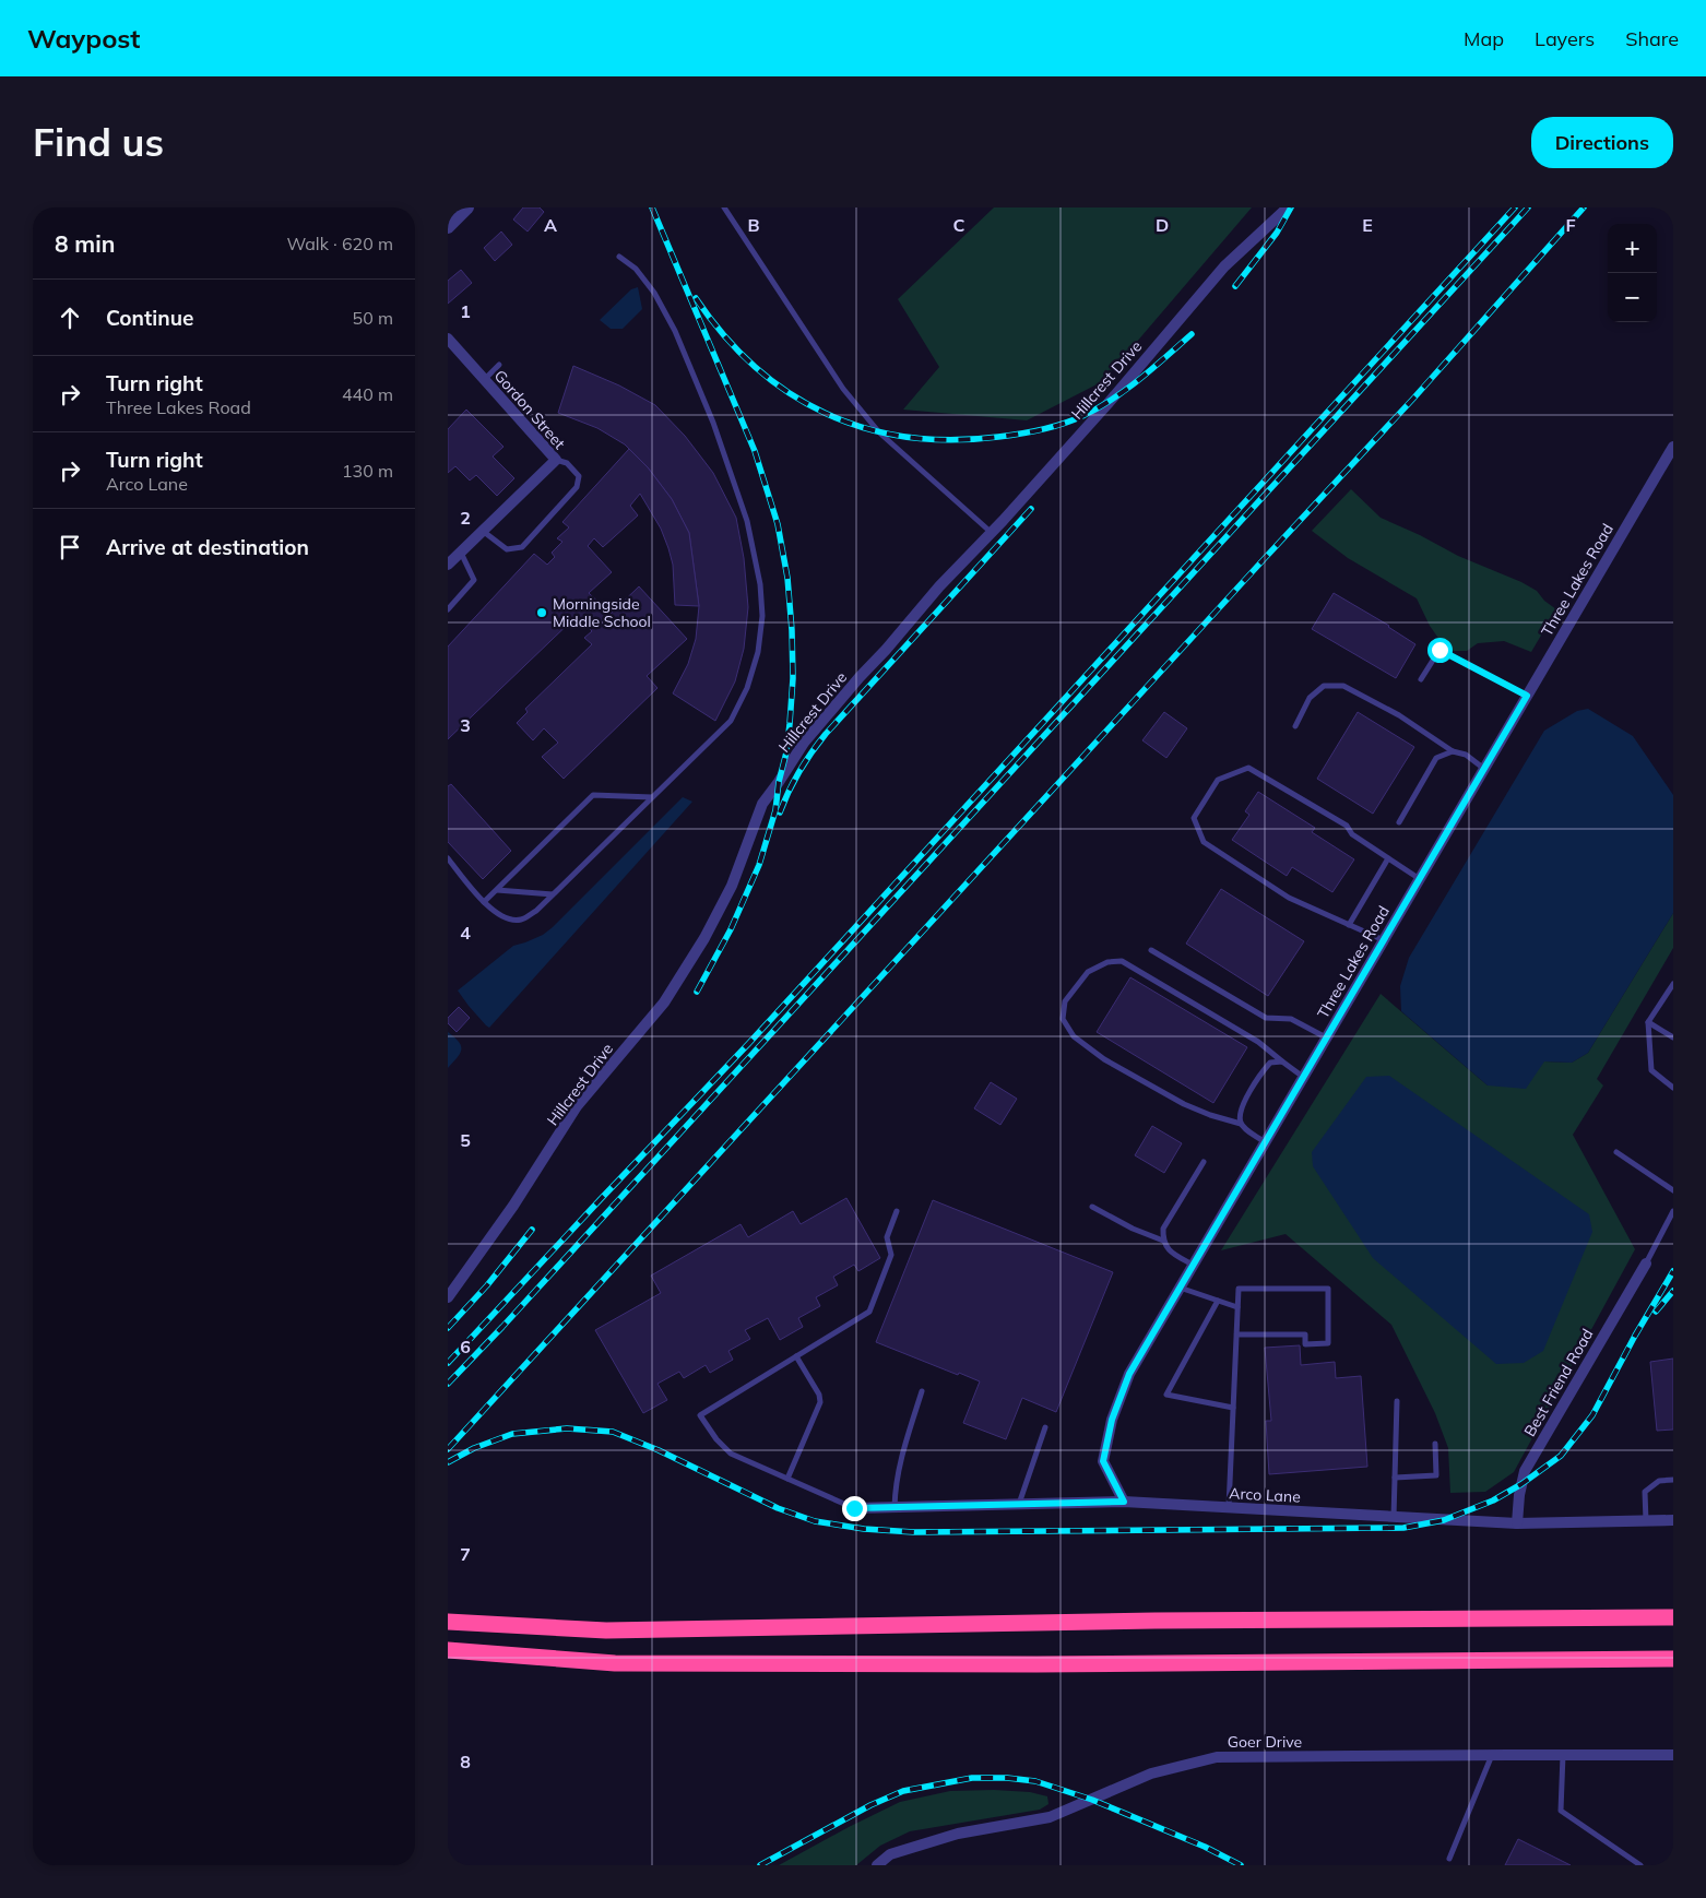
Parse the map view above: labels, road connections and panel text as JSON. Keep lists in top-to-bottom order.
{
  "streets": {
    "street": [
      "Hillcrest Drive",
      "Gordon Street",
      "Three Lakes Road",
      "Best Friend Road",
      "Arco Lane",
      "Goer Drive"
    ]
  },
  "crossings": [
    ["Three Lakes Road", "Arco Lane"],
    ["Best Friend Road", "Arco Lane"]
  ],
  "places": ["Morningside Middle School"],
  "page": {
    "header": "Waypost",
    "nav": ["Map", "Layers", "Share"],
    "buttons": "Directions",
    "title": "Find us",
    "heading": ["8 min", "Walk · 620 m"],
    "map_buttons": ["+", "−"],
    "list": [
      ["Continue", "50 m"],
      ["Turn right", "Three Lakes Road", "440 m"],
      ["Turn right", "Arco Lane", "130 m"],
      "Arrive at destination"
    ]
  },
  "grid": {
    "columns": [
      "A",
      "B",
      "C",
      "D",
      "E",
      "F"
    ],
    "rows": [
      "1",
      "2",
      "3",
      "4",
      "5",
      "6",
      "7",
      "8"
    ]
  }
}
